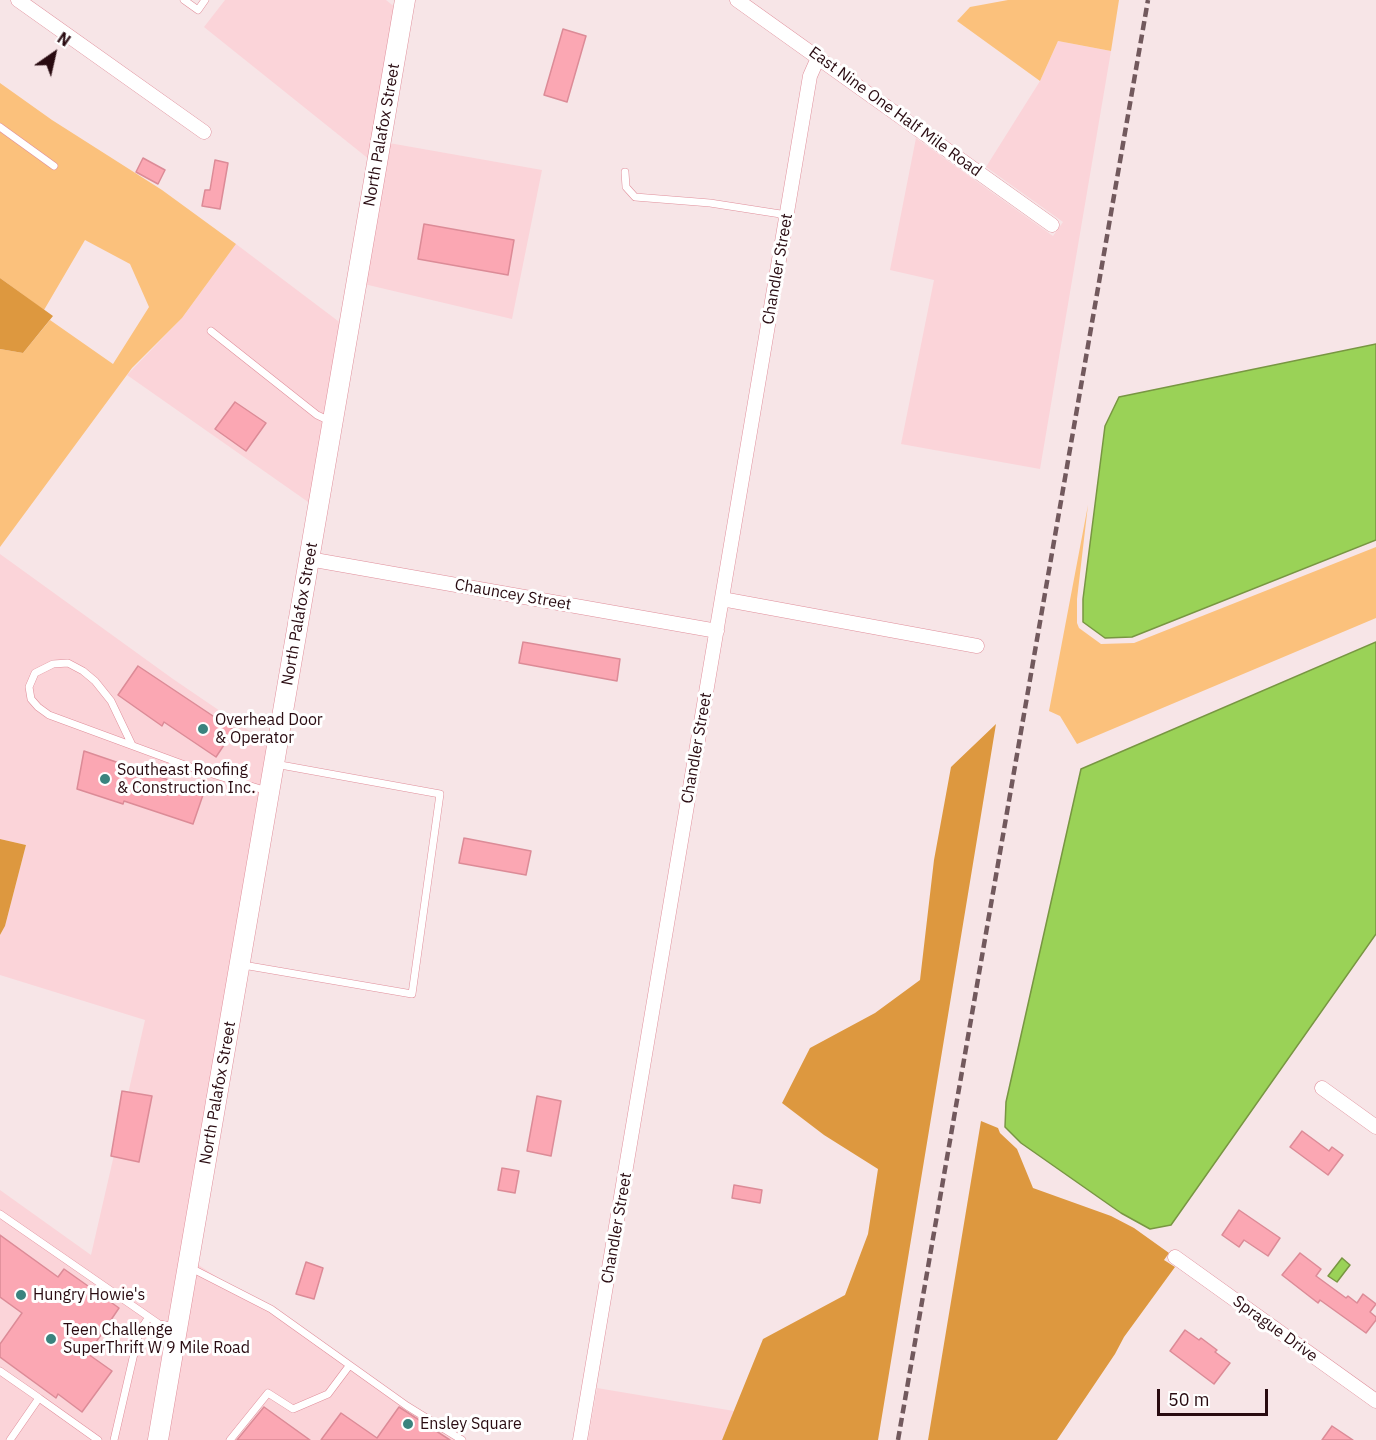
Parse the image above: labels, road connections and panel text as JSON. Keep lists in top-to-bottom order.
{
  "streets": {
    "main road": ["North Palafox Street"],
    "street": [
      "East Nine One Half Mile Road",
      "Chandler Street",
      "Chauncey Street",
      "Sprague Drive"
    ]
  },
  "crossings": [
    ["East Nine One Half Mile Road", "Chandler Street"],
    ["North Palafox Street", "Chauncey Street"],
    ["Chandler Street", "Chauncey Street"]
  ],
  "places": [
    "Overhead Door & Operator",
    "Southeast Roofing & Construction Inc.",
    "Hungry Howie's",
    "Teen Challenge SuperThrift W 9 Mile Road",
    "Ensley Square"
  ],
  "scale_bar": "50 m",
  "north": "top right"
}
